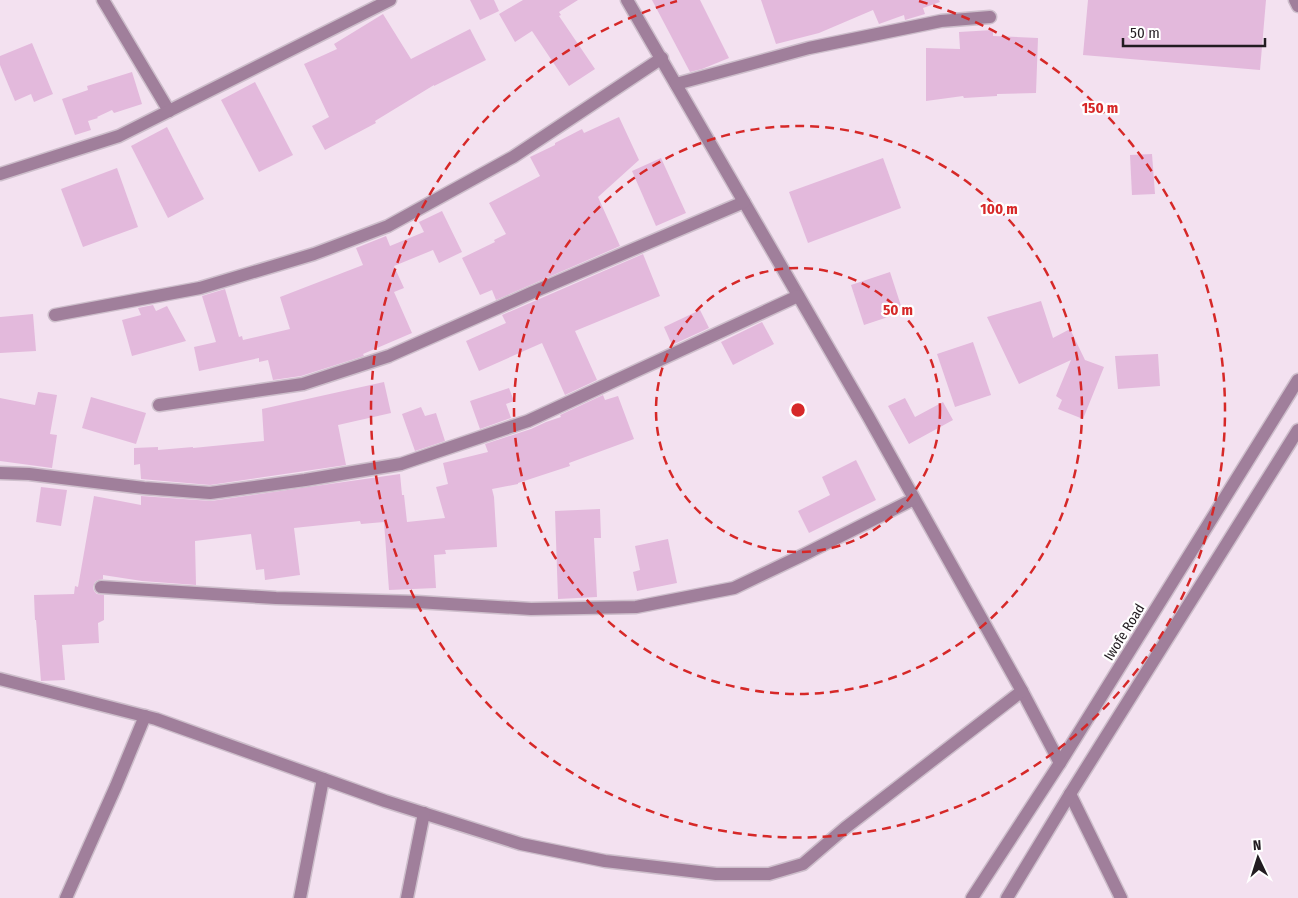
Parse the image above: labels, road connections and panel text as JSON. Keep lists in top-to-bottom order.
{
  "streets": {
    "street": ["Iwofe Road"]
  },
  "scale_bar": "50 m",
  "north": "top",
  "rings": ["150 m", "100 m", "50 m"]
}
